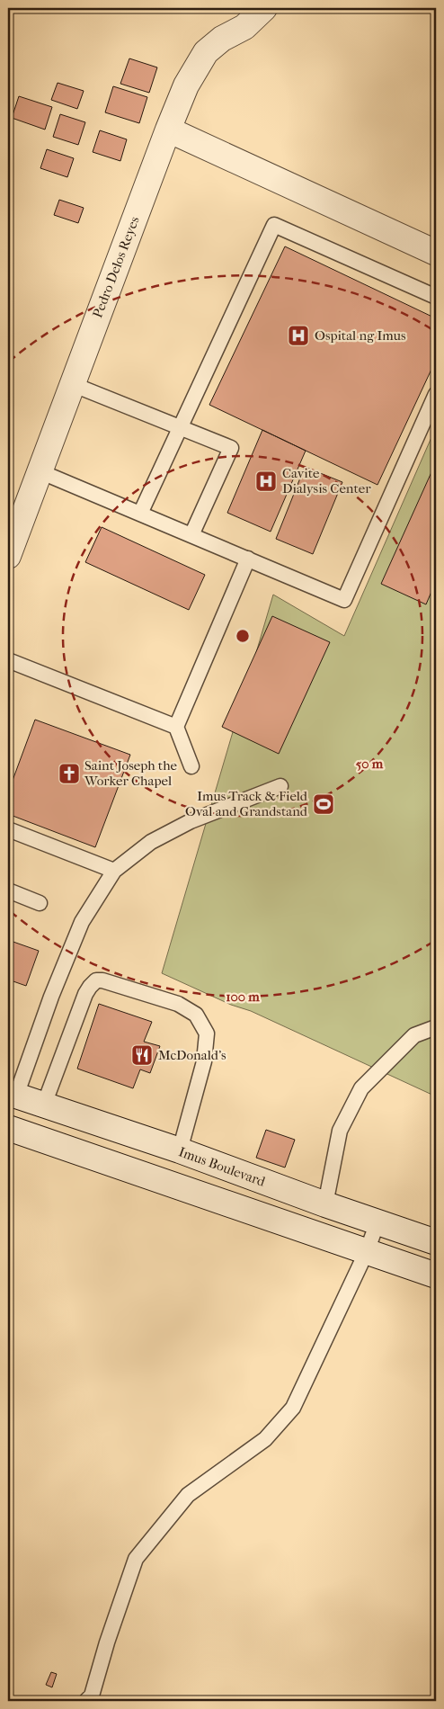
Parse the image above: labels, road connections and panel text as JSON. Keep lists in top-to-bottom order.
{
  "streets": {
    "street": ["Pedro Delos Reyes", "Imus Boulevard"]
  },
  "places": {
    "hospital": ["Ospital ng Imus", "Cavite Dialysis Center"],
    "church": ["Saint Joseph the Worker Chapel"],
    "sports": ["Imus Track & Field Oval and Grandstand"],
    "restaurant": ["McDonald's"]
  },
  "rings": ["50 m", "100 m"]
}
